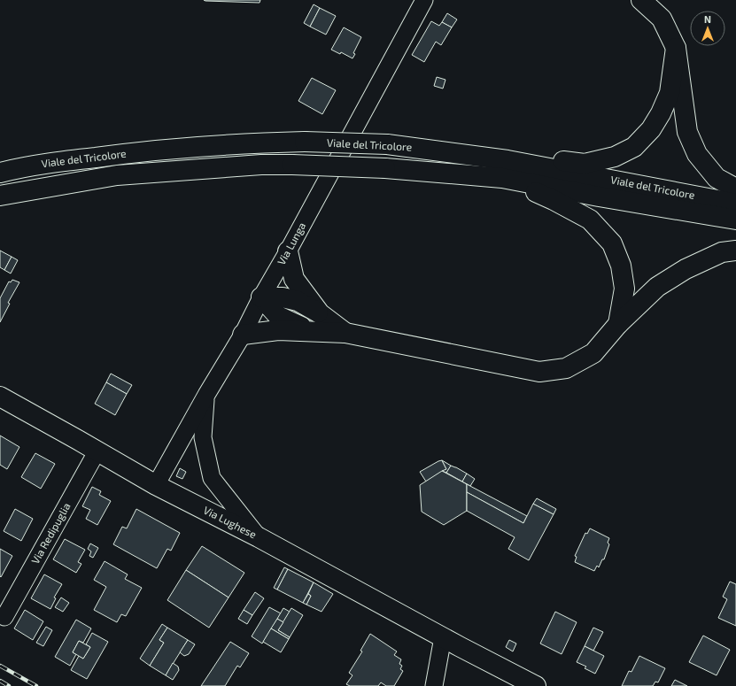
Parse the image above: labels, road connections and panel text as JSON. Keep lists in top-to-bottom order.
{
  "streets": {
    "main road": ["Viale del Tricolore", "Via Lughese"],
    "street": ["Via Lunga", "Via Redipuglia"]
  },
  "crossings": [
    ["Via Lunga", "Via Lughese"],
    ["Via Lughese", "Via Redipuglia"]
  ],
  "north": "top"
}
